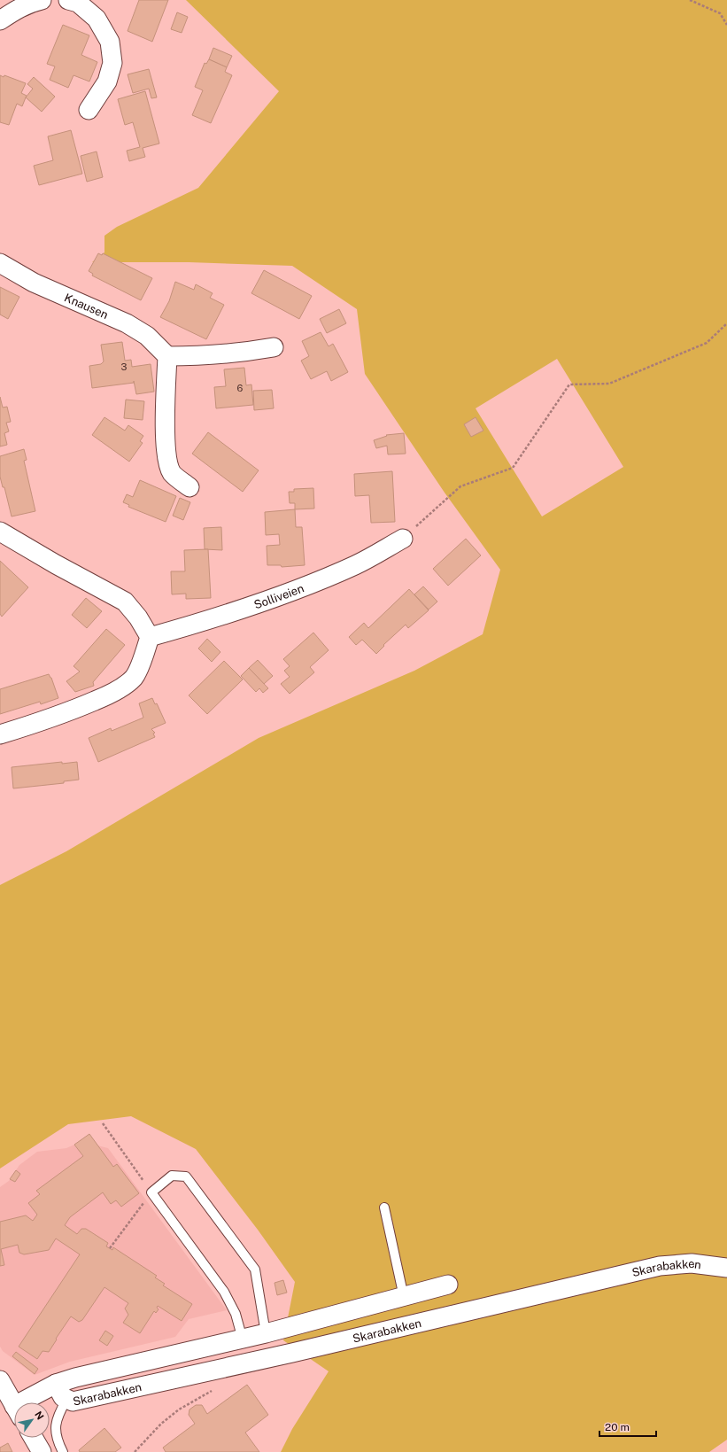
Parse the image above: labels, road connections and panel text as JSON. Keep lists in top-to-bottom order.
{
  "streets": {
    "street": ["Knausen", "Solliveien", "Skarabakken"]
  },
  "house_numbers": ["3", "6"],
  "scale_bar": "20 m",
  "north": "top right"
}
